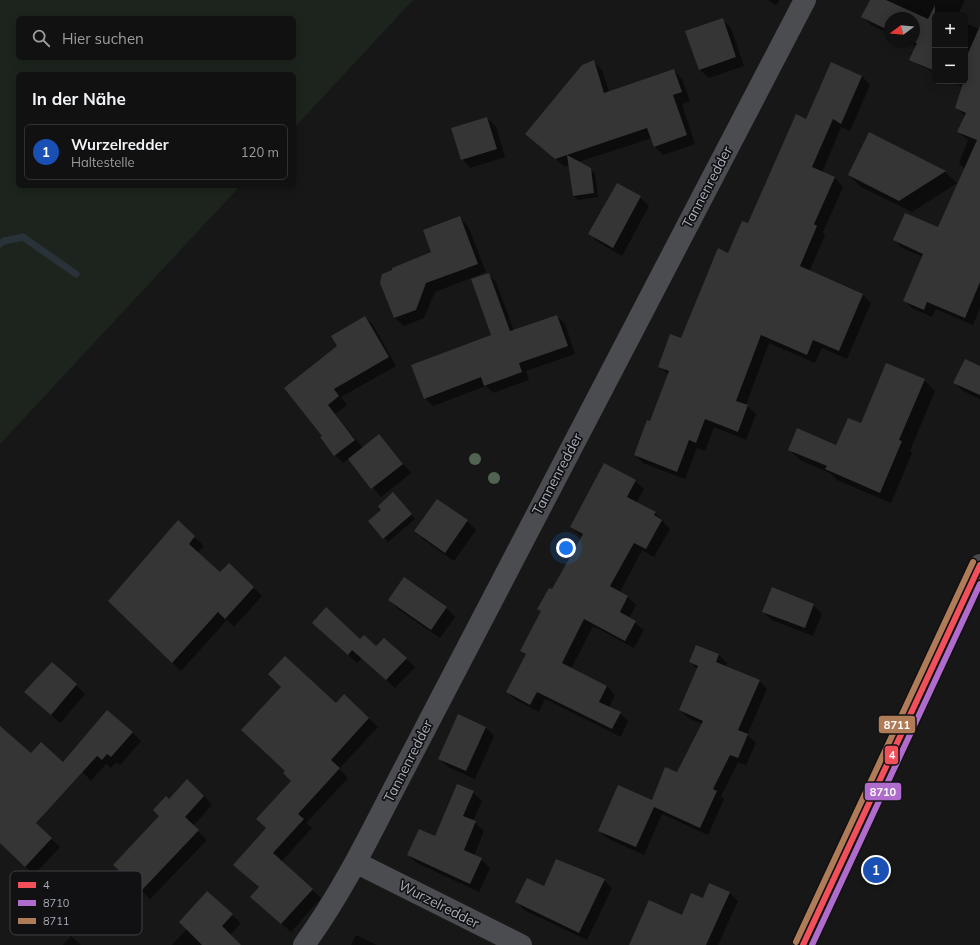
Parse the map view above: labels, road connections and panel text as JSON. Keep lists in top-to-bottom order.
{
  "streets": {
    "street": ["Tannenredder", "Wurzelredder"]
  },
  "crossings": [
    ["Tannenredder", "Wurzelredder"]
  ],
  "lines": ["transit line 8711", "transit line 4", "transit line 8710"],
  "legend": ["4", "8710", "8711"],
  "north": "left",
  "page": {
    "map_buttons": ["+", "−"],
    "search": "Hier suchen",
    "heading": "In der Nähe",
    "list": [
      {
        "mark": "1",
        "name": "Wurzelredder",
        "note": "Haltestelle",
        "value": "120 m"
      }
    ],
    "pins": "1"
  }
}
